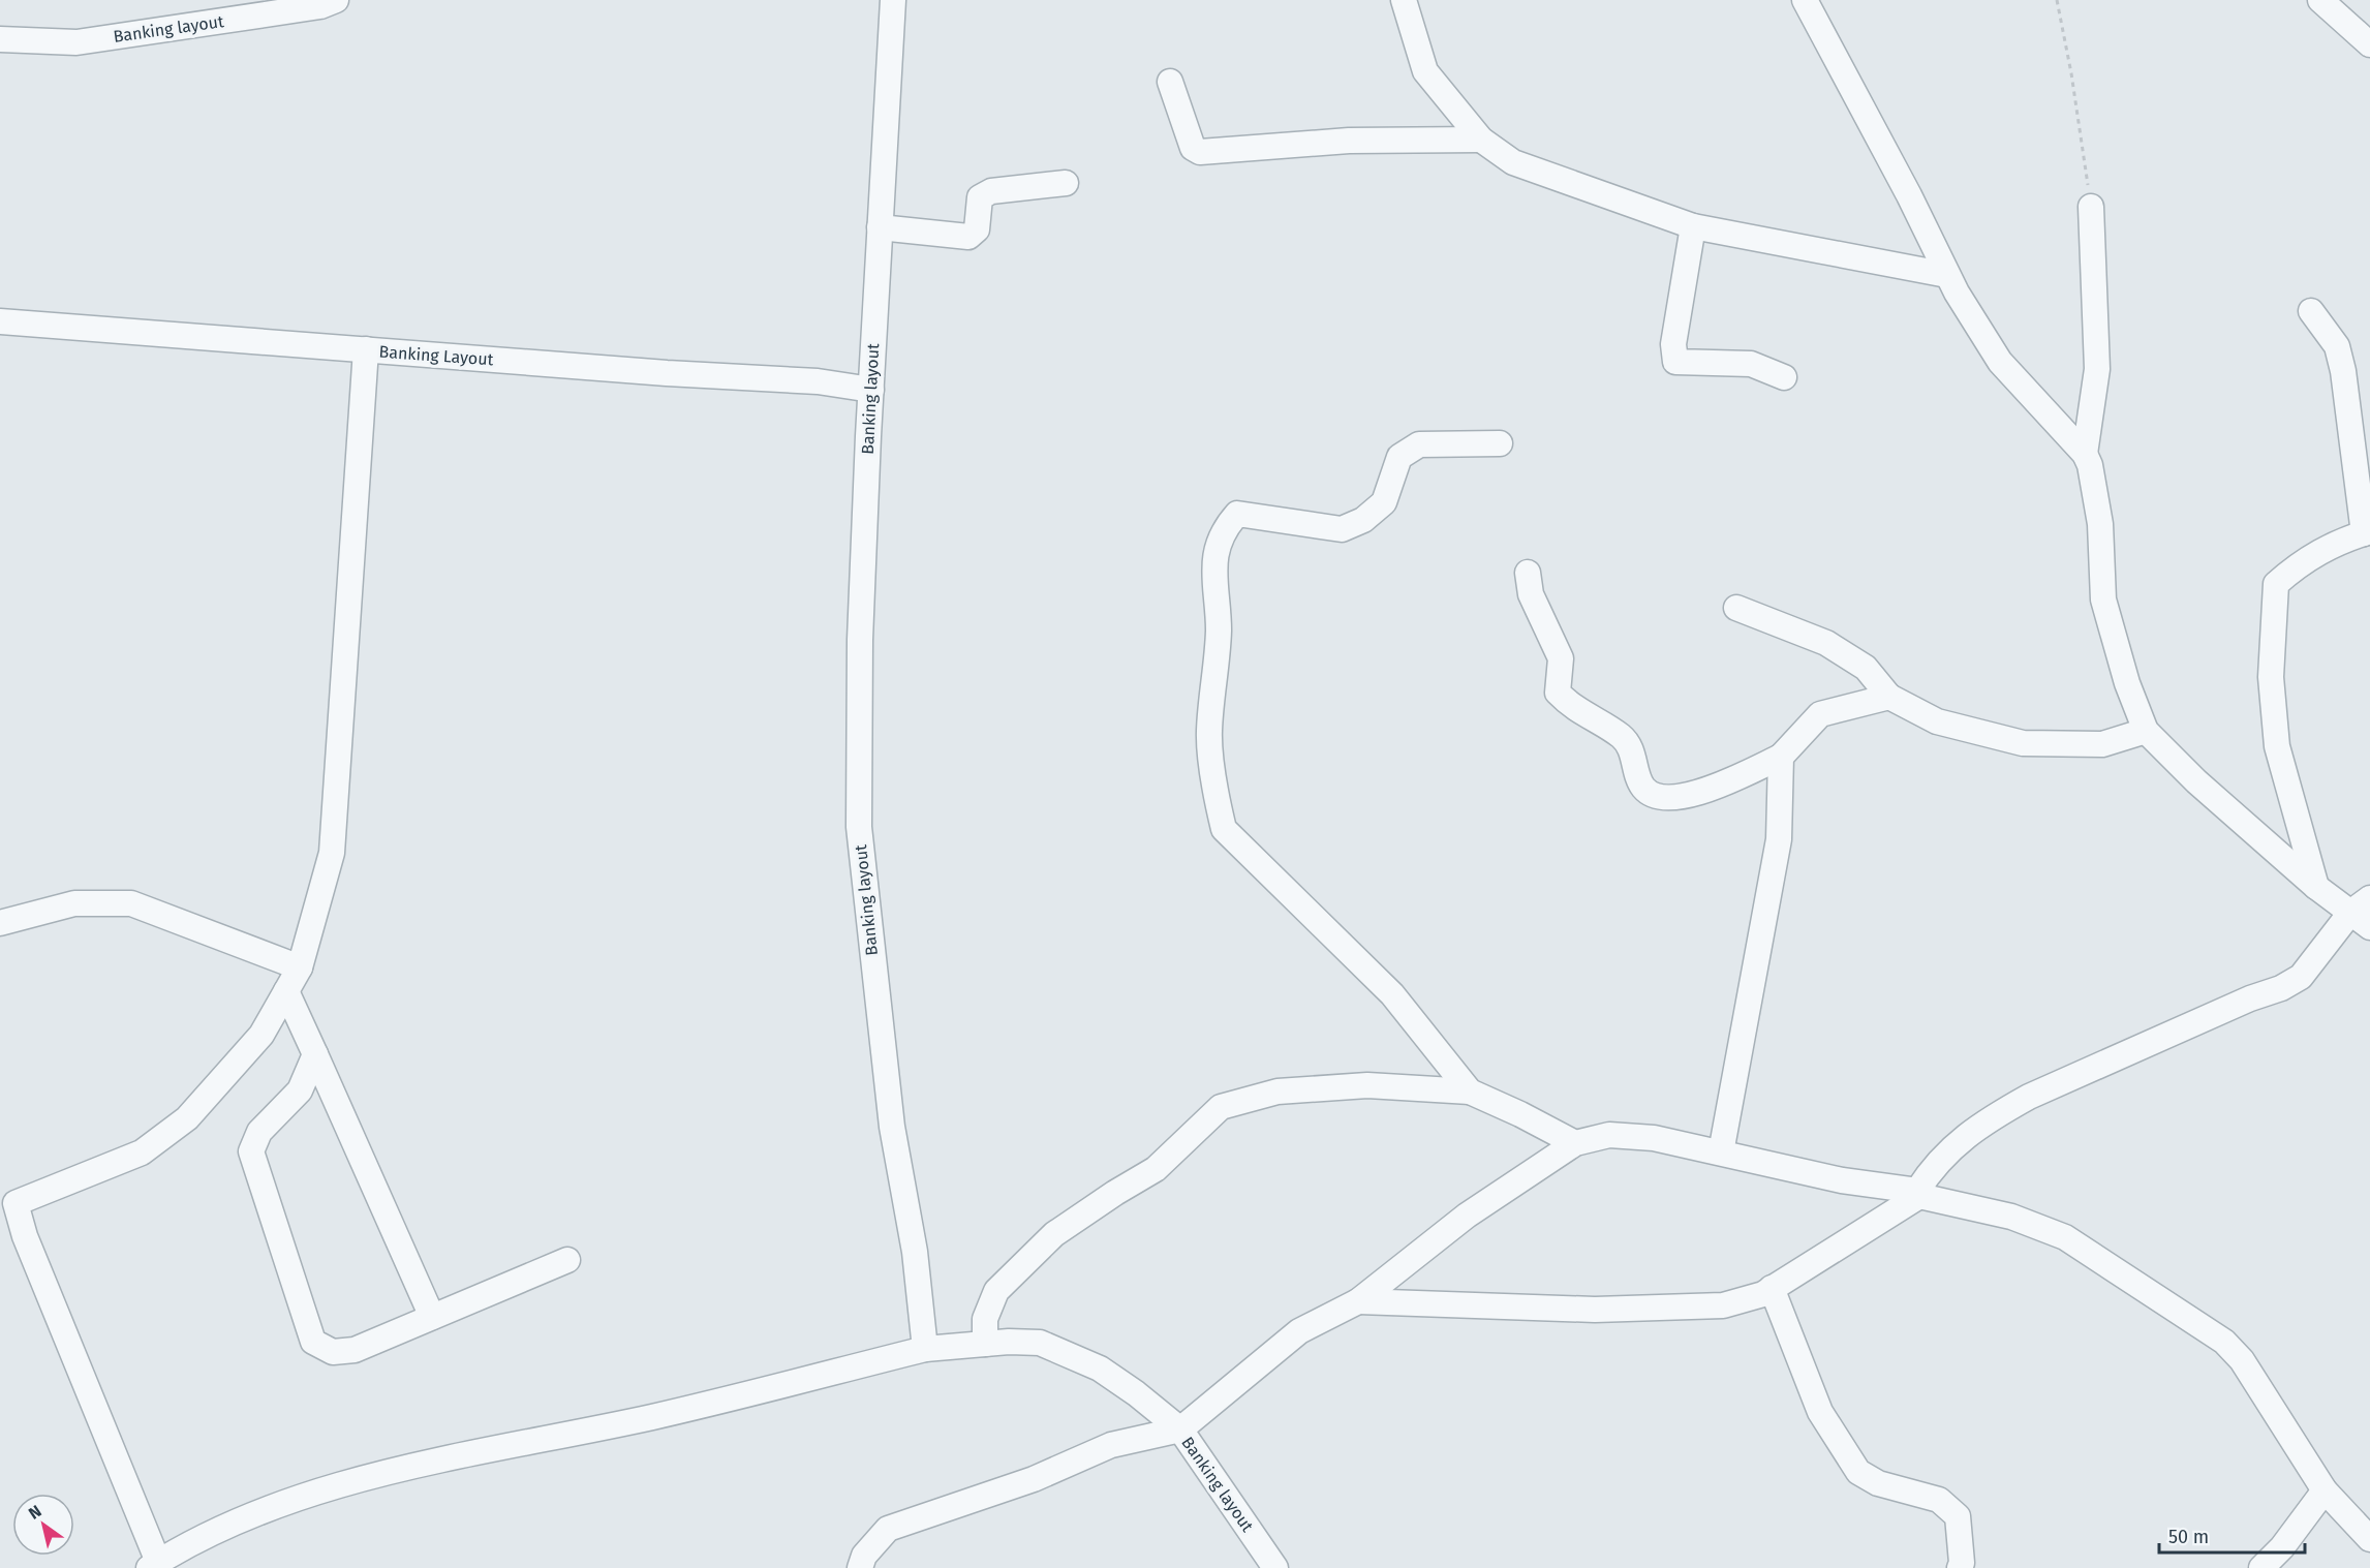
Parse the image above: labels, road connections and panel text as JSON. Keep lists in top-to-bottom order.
{
  "streets": {
    "street": ["Banking layout", "Banking Layout"]
  },
  "crossings": [
    ["Banking layout", "Banking Layout"]
  ],
  "scale_bar": "50 m",
  "north": "top left"
}
